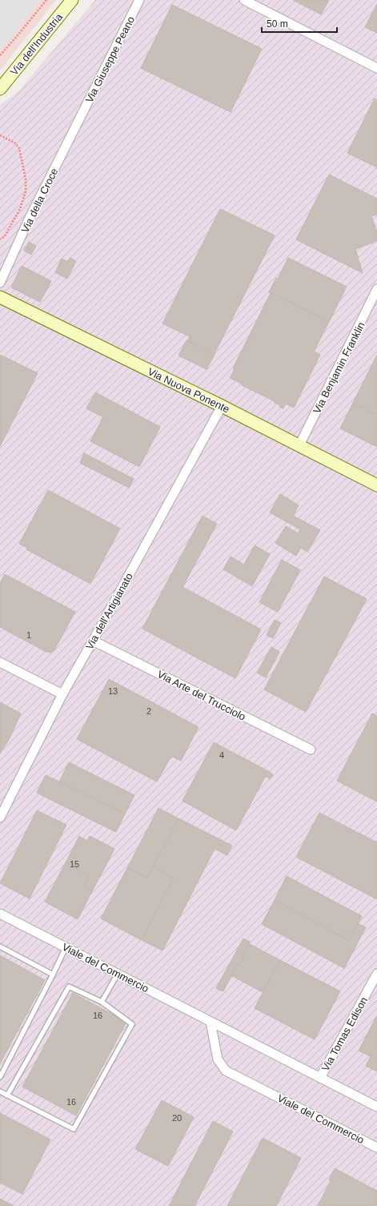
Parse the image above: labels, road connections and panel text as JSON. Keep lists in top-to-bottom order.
{
  "streets": {
    "street": [
      "Via dell'Industria",
      "Via Giuseppe Peano",
      "Via della Croce",
      "Via Benjamin Franklin",
      "Via Nuova Ponente",
      "Via dell'Artigianato",
      "Via Arte del Trucciolo",
      "Viale del Commercio",
      "Via Tomas Edison"
    ]
  },
  "crossings": [
    ["Via Giuseppe Peano", "Via della Croce"],
    ["Via Benjamin Franklin", "Via Nuova Ponente"],
    ["Via Nuova Ponente", "Via dell'Artigianato"],
    ["Via dell'Artigianato", "Via Arte del Trucciolo"],
    ["Viale del Commercio", "Via Tomas Edison"]
  ],
  "house_numbers": [
    "1",
    "13",
    "2",
    "4",
    "15",
    "16",
    "16",
    "20"
  ],
  "scale_bar": "50 m"
}
